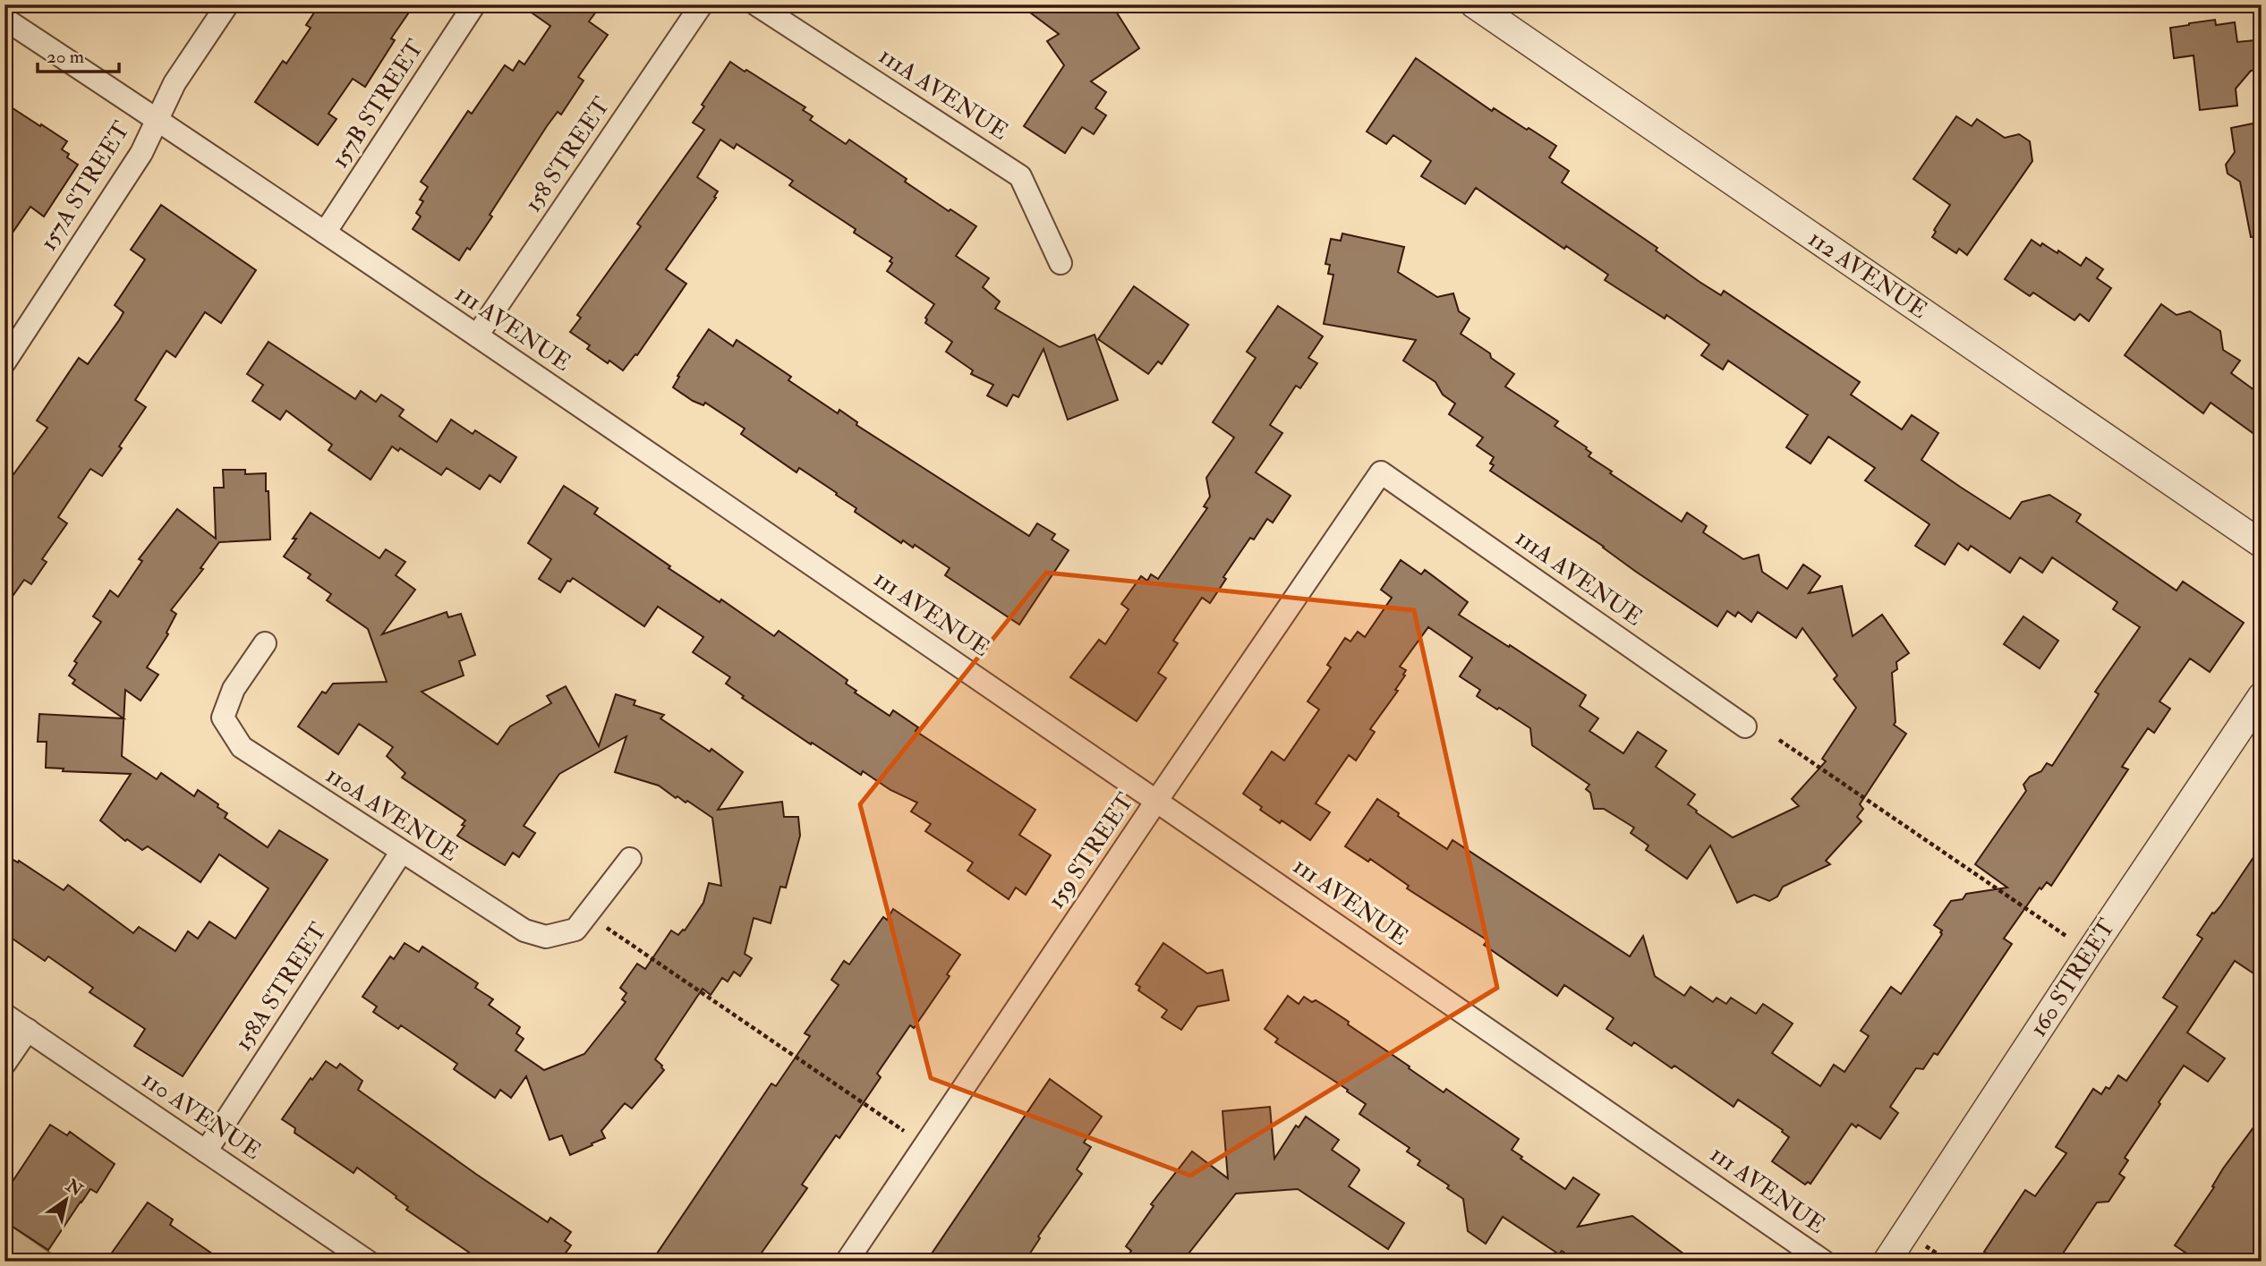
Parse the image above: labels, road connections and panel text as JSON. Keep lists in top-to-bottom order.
{
  "streets": {
    "street": [
      "111A AVENUE",
      "157B STREET",
      "158 STREET",
      "157A STREET",
      "112 AVENUE",
      "111 AVENUE",
      "110A AVENUE",
      "159 STREET",
      "160 STREET",
      "158A STREET",
      "110 AVENUE"
    ]
  },
  "crossings": [
    ["111A AVENUE", "159 STREET"],
    ["157B STREET", "111 AVENUE"],
    ["158 STREET", "111 AVENUE"],
    ["157A STREET", "111 AVENUE"],
    ["111 AVENUE", "159 STREET"],
    ["110A AVENUE", "158A STREET"],
    ["158A STREET", "110 AVENUE"]
  ],
  "scale_bar": "20 m",
  "north": "top right"
}
